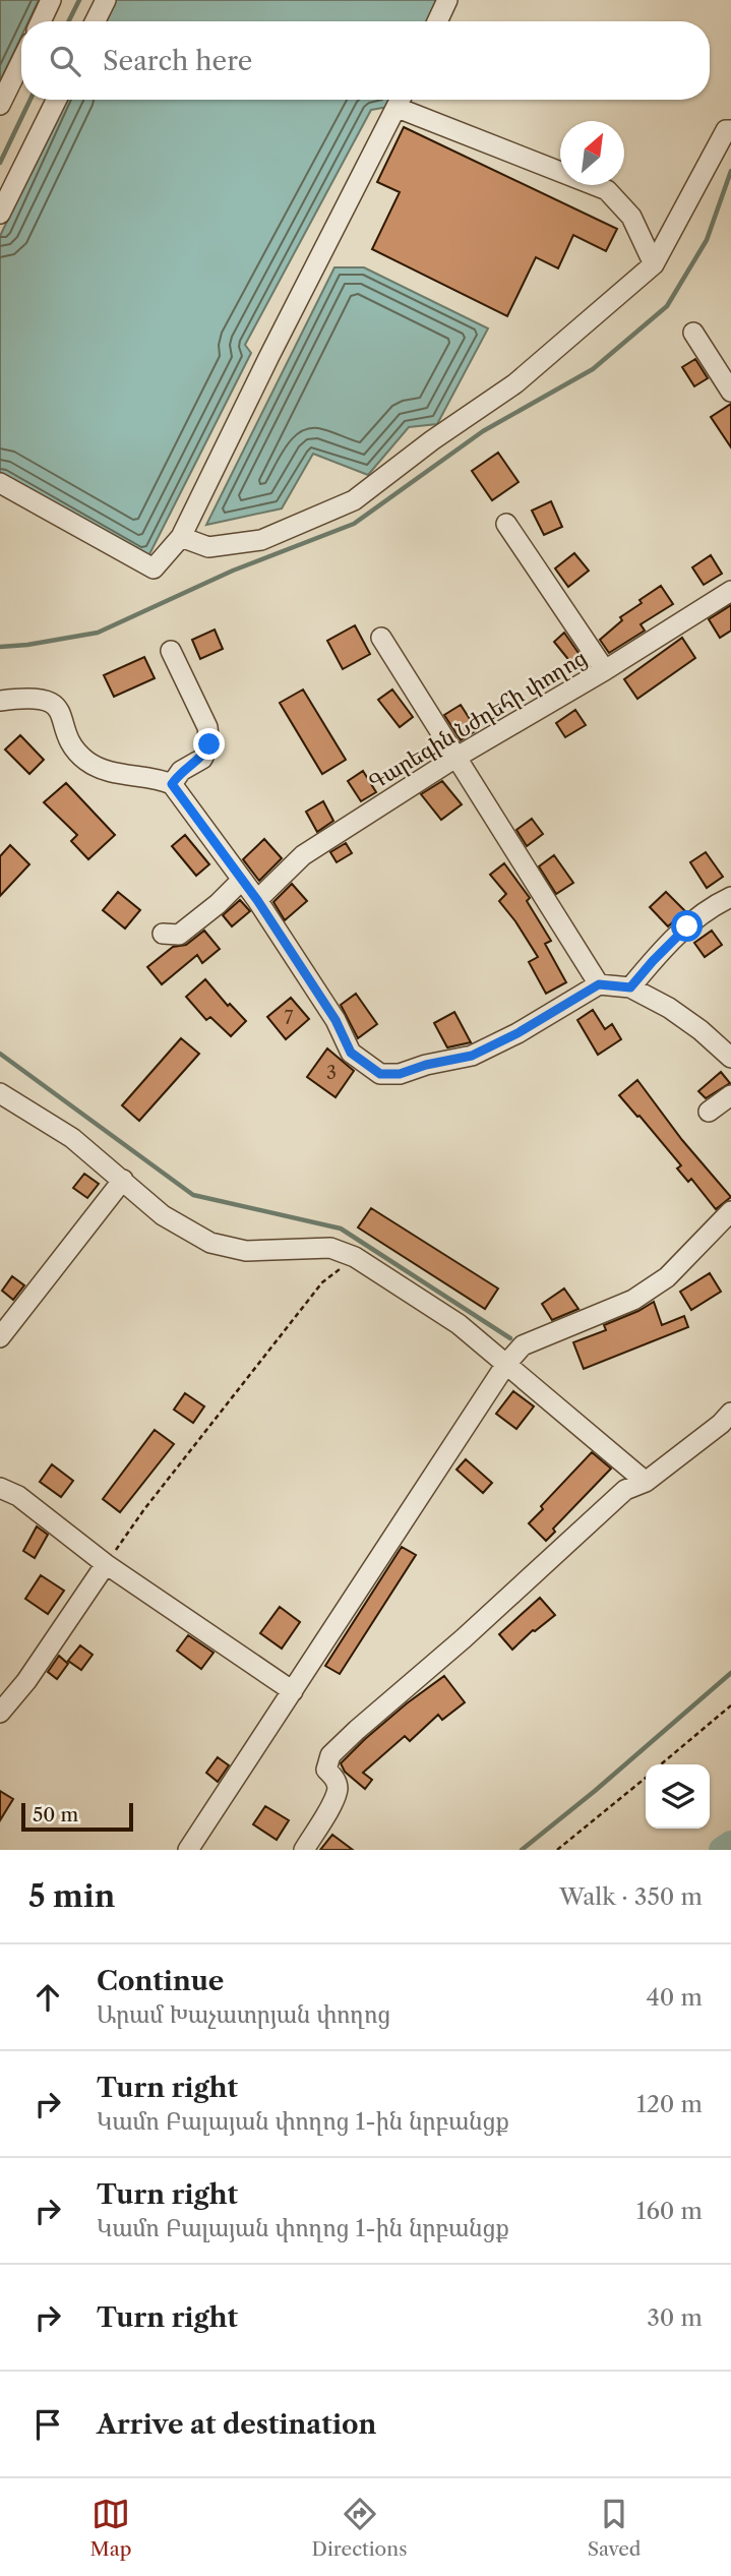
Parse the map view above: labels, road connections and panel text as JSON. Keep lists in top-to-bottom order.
{
  "streets": {
    "street": ["Գարեգին Նժդեհի փողոց"]
  },
  "house_numbers": ["7", "3"],
  "scale_bar": "50 m",
  "north": "top right",
  "page": {
    "search": "Search here",
    "scale": "50 m",
    "heading": ["5 min", "Walk · 350 m"],
    "list": [
      ["Continue", "Արամ Խաչատրյան փողոց", "40 m"],
      ["Turn right", "Կամո Բալայան փողոց 1-ին նրբանցք", "120 m"],
      ["Turn right", "Կամո Բալայան փողոց 1-ին նրբանցք", "160 m"],
      ["Turn right", "30 m"],
      "Arrive at destination"
    ],
    "nav": ["Map", "Directions", "Saved"]
  }
}
